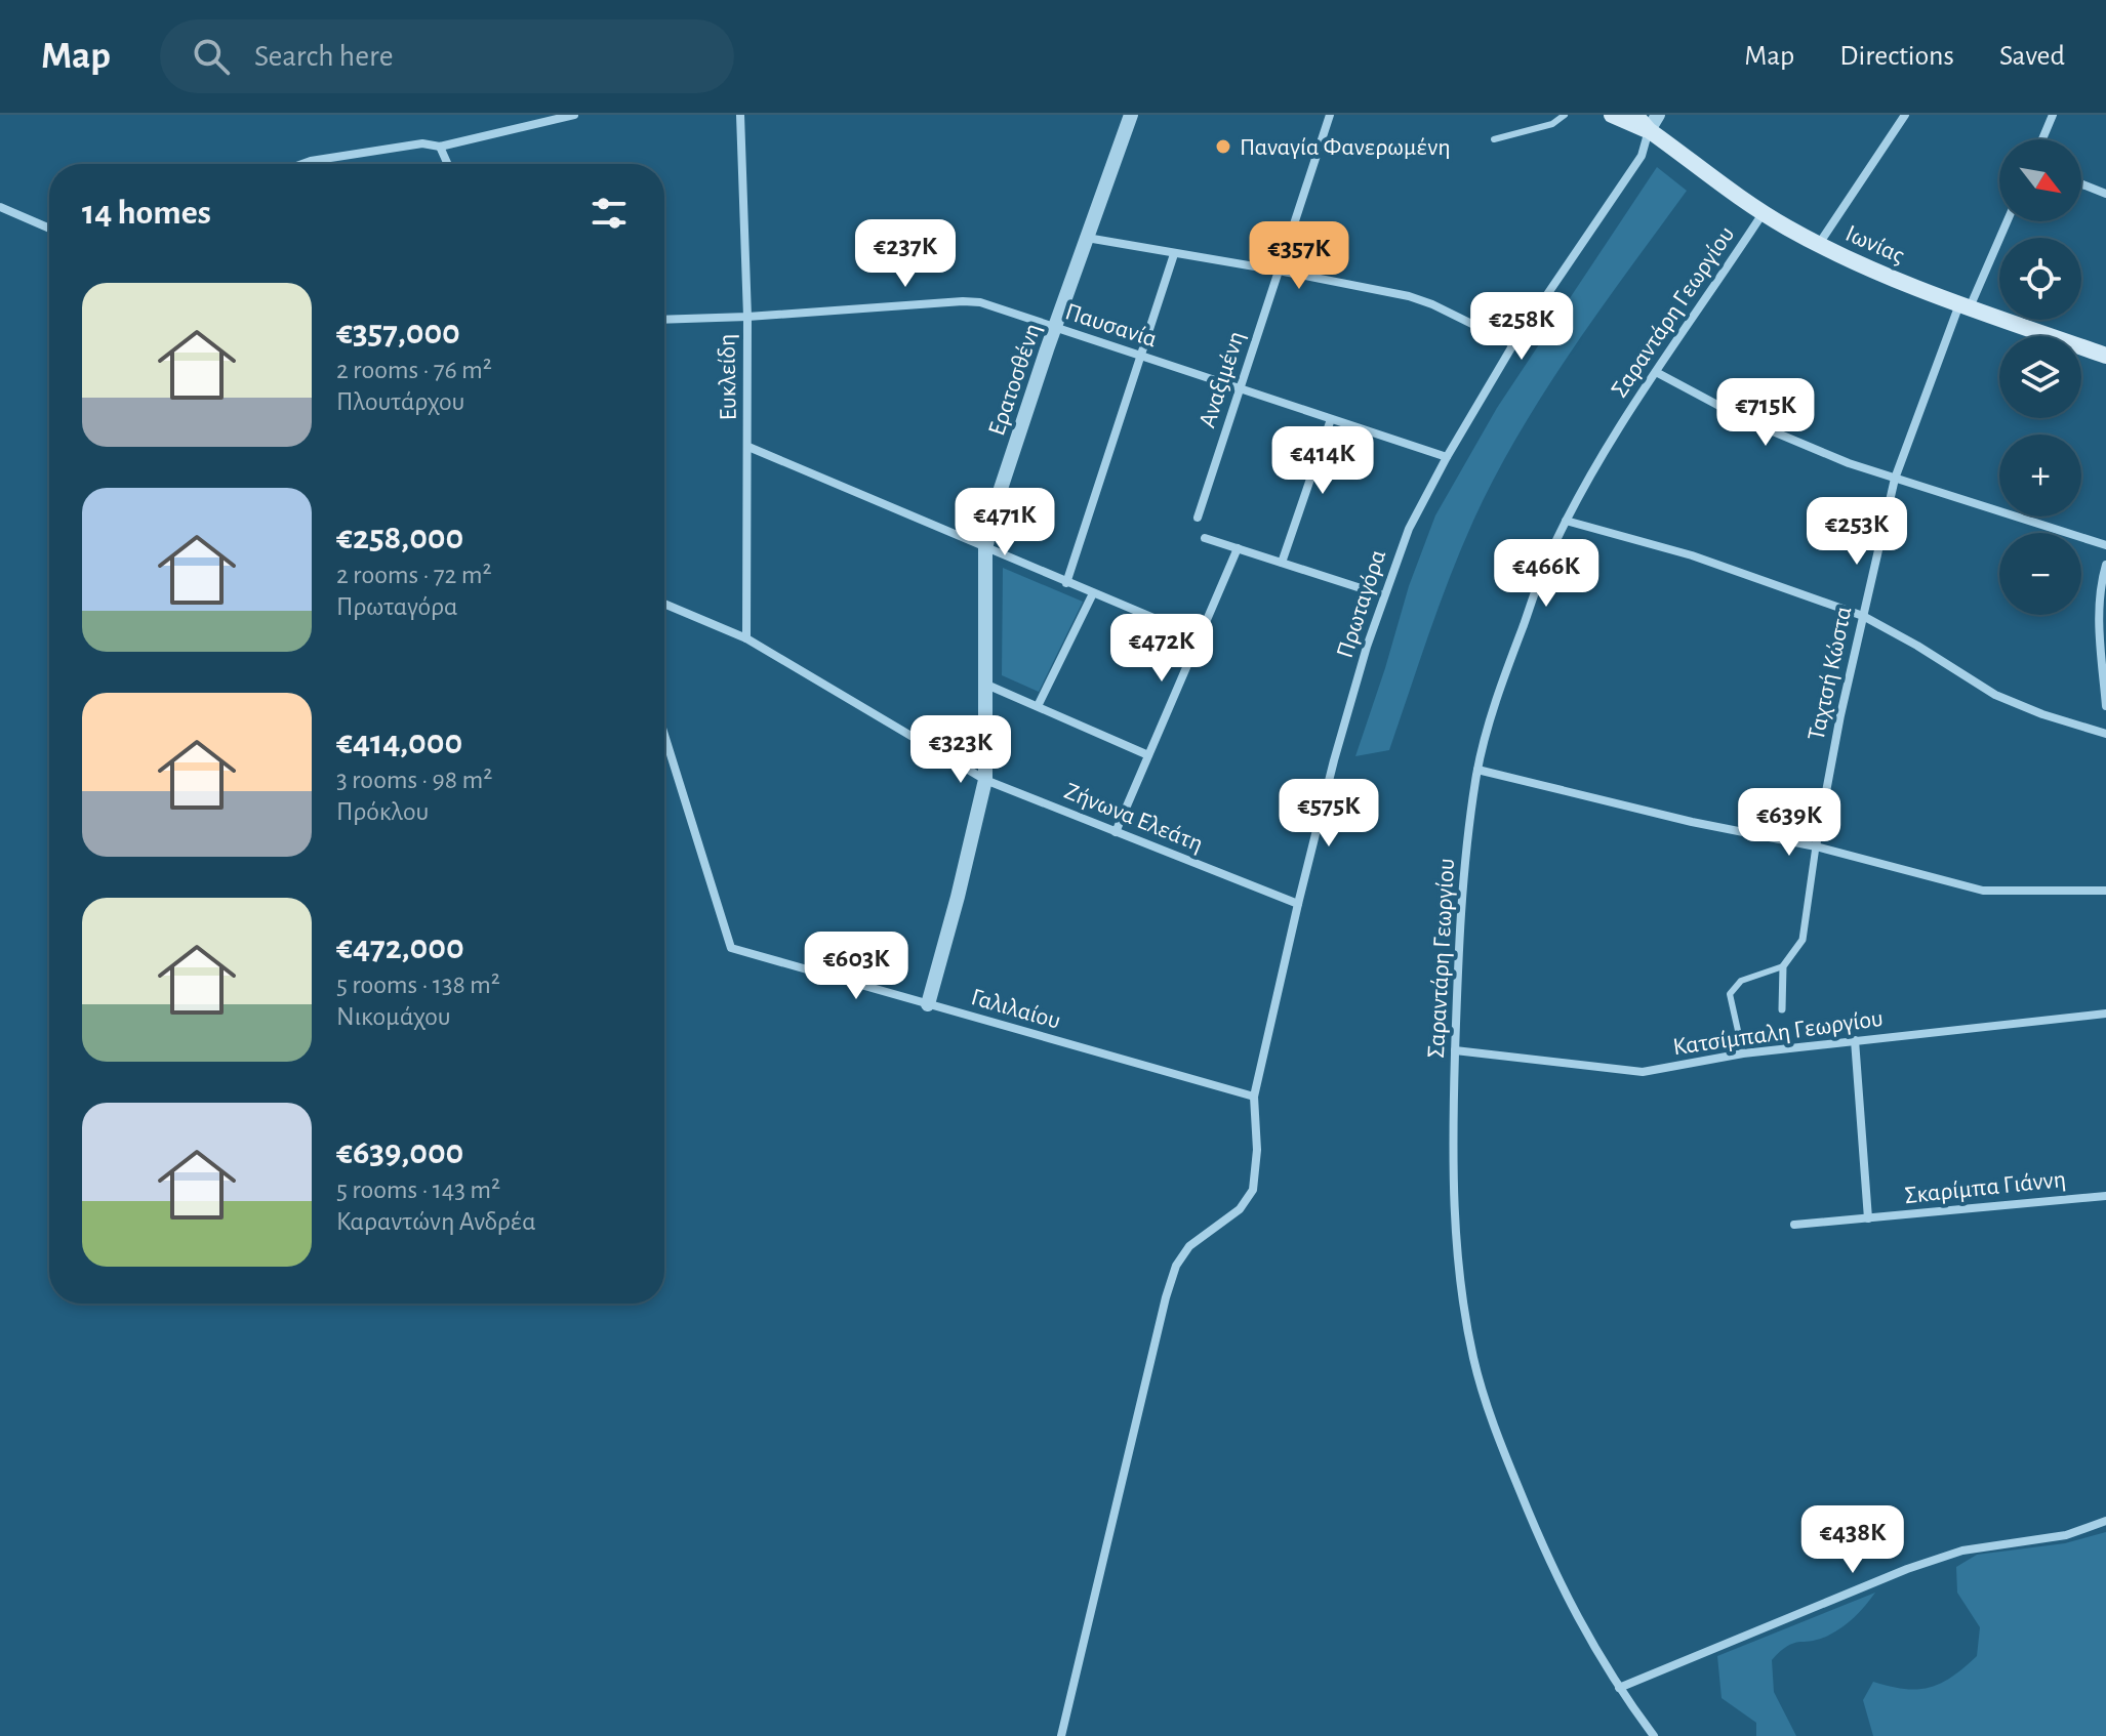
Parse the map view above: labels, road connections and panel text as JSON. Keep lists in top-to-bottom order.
{
  "streets": {
    "main road": ["Ιωνίας"],
    "street": [
      "Σαραντάρη Γεωργίου",
      "Παυσανία",
      "Ευκλείδη",
      "Ερατοσθένη",
      "Αναξιμένη",
      "Πρωταγόρα",
      "Ταχτσή Κώστα",
      "Ζήνωνα Ελεάτη",
      "Γαλιλαίου",
      "Κατσίμπαλη Γεωργίου",
      "Σκαρίμπα Γιάννη"
    ]
  },
  "crossings": [
    ["Ιωνίας", "Σαραντάρη Γεωργίου"],
    ["Ιωνίας", "Πρωταγόρα"],
    ["Ιωνίας", "Ταχτσή Κώστα"],
    ["Σαραντάρη Γεωργίου", "Κατσίμπαλη Γεωργίου"],
    ["Παυσανία", "Ευκλείδη"],
    ["Παυσανία", "Ερατοσθένη"],
    ["Παυσανία", "Αναξιμένη"],
    ["Παυσανία", "Πρωταγόρα"],
    ["Ευκλείδη", "Ζήνωνα Ελεάτη"],
    ["Ερατοσθένη", "Ζήνωνα Ελεάτη"],
    ["Ερατοσθένη", "Γαλιλαίου"],
    ["Πρωταγόρα", "Ζήνωνα Ελεάτη"],
    ["Πρωταγόρα", "Γαλιλαίου"]
  ],
  "places": ["Παναγία Φανερωμένη"],
  "north": "bottom right",
  "page": {
    "header": "Map",
    "search": "Search here",
    "nav": ["Map", "Directions", "Saved"],
    "map_buttons": ["+", "−"],
    "heading": "14 homes",
    "price": [
      "€237K",
      "€357K",
      "€258K",
      "€715K",
      "€414K",
      "€471K",
      "€253K",
      "€466K",
      "€472K",
      "€323K",
      "€575K",
      "€639K",
      "€603K",
      "€438K"
    ],
    "list": [
      {
        "name": "€357,000",
        "note": "2 rooms · 76 m² · Πλουτάρχου"
      },
      {
        "name": "€258,000",
        "note": "2 rooms · 72 m² · Πρωταγόρα"
      },
      {
        "name": "€414,000",
        "note": "3 rooms · 98 m² · Πρόκλου"
      },
      {
        "name": "€472,000",
        "note": "5 rooms · 138 m² · Νικομάχου"
      },
      {
        "name": "€639,000",
        "note": "5 rooms · 143 m² · Καραντώνη Ανδρέα"
      }
    ]
  }
}
